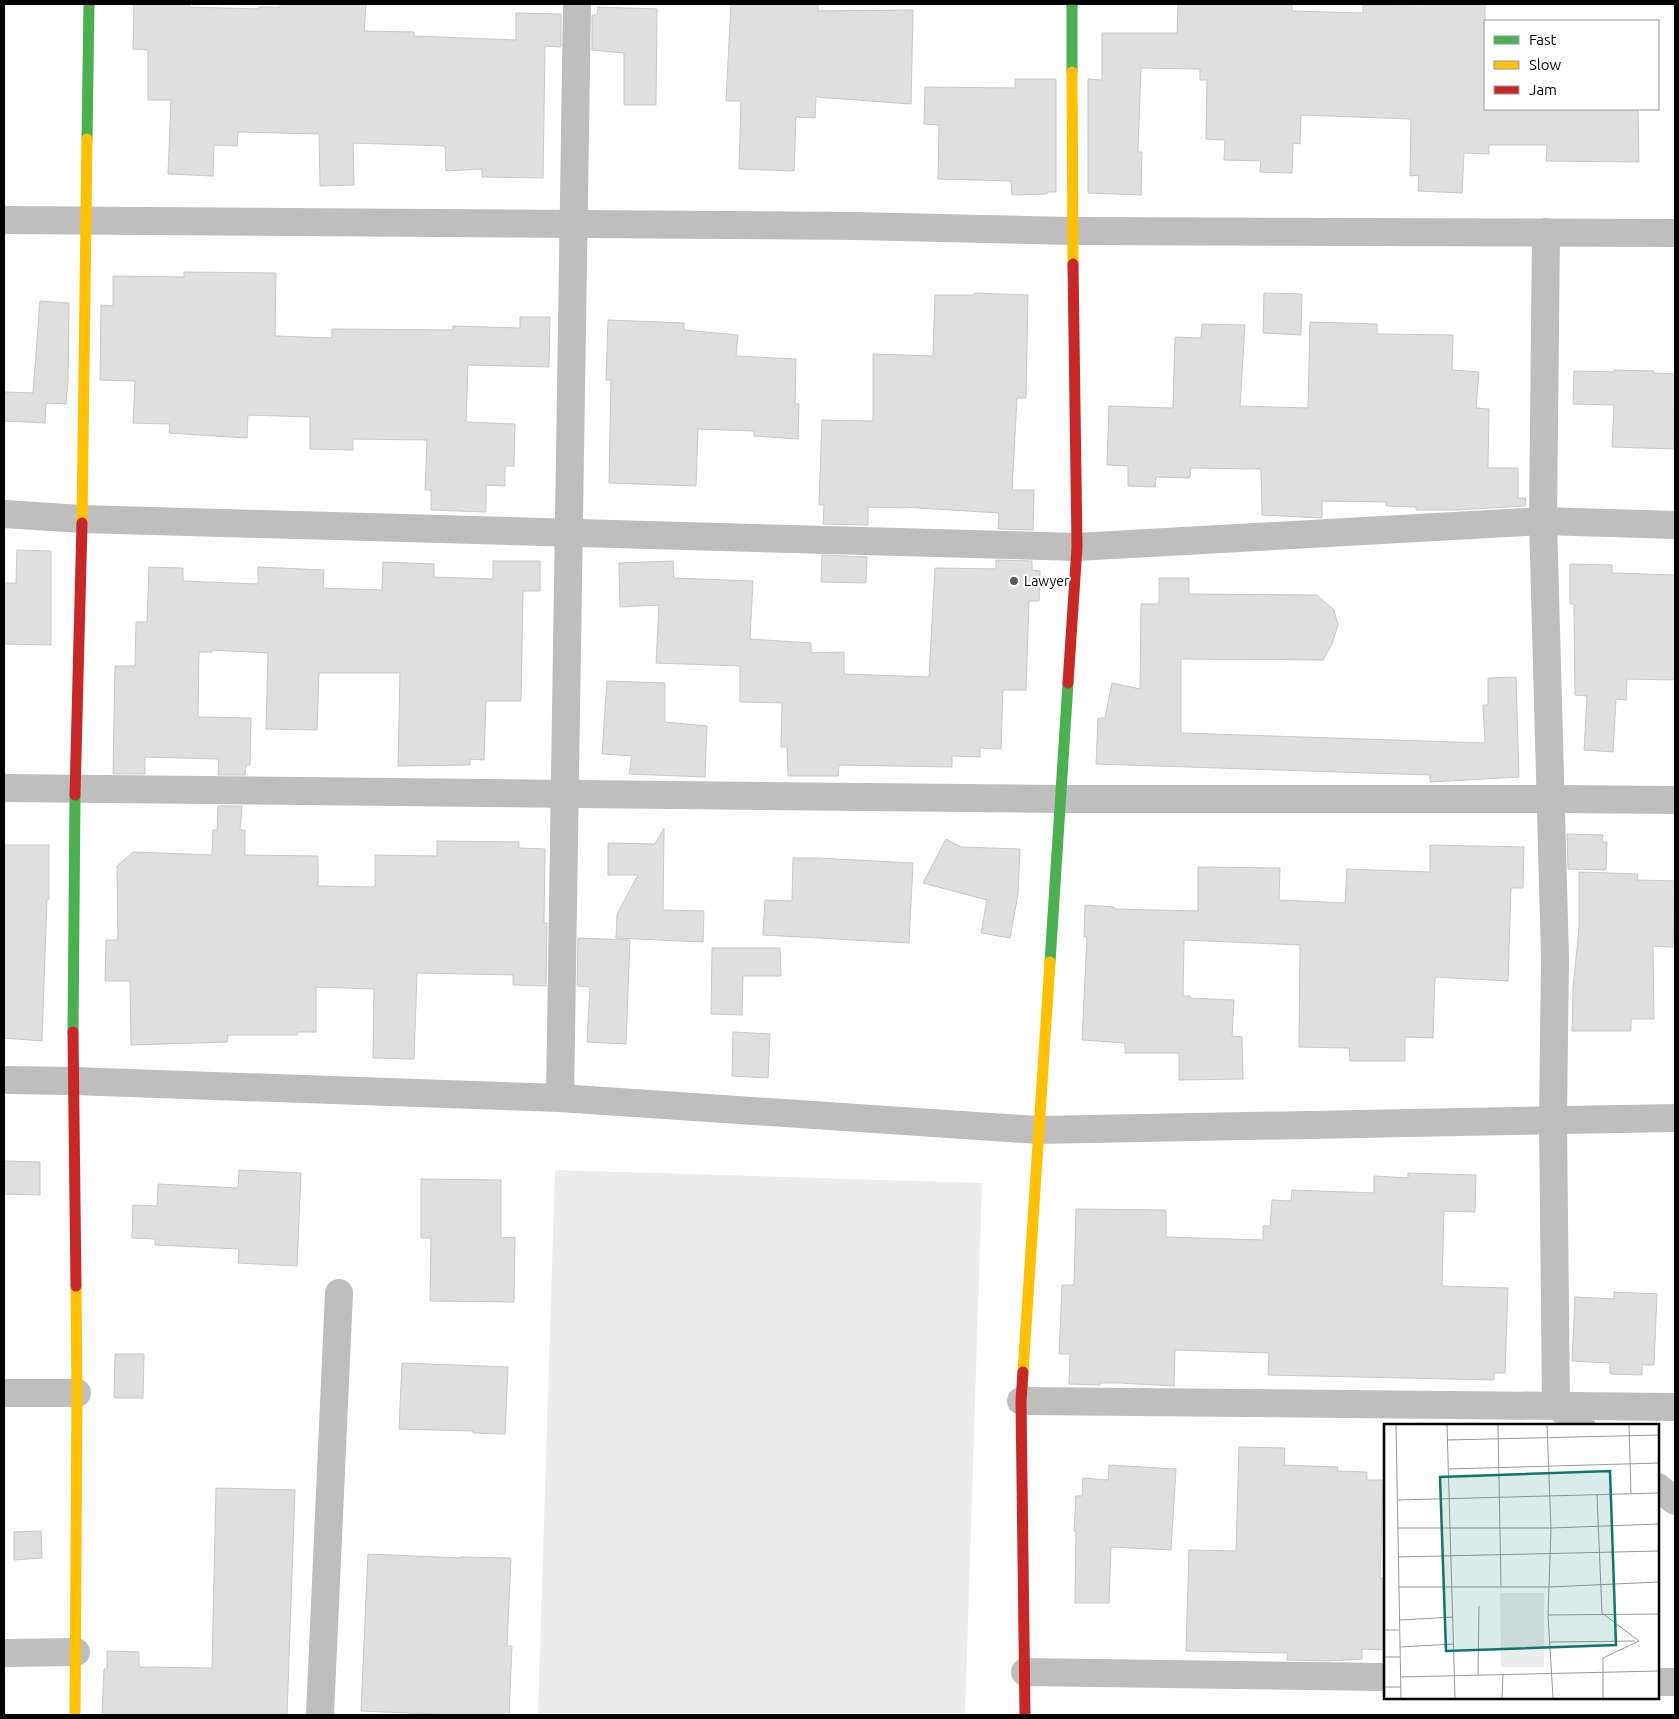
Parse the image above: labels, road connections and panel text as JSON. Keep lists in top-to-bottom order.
{
  "places": ["Lawyer"],
  "legend": ["Fast", "Slow", "Jam"]
}
